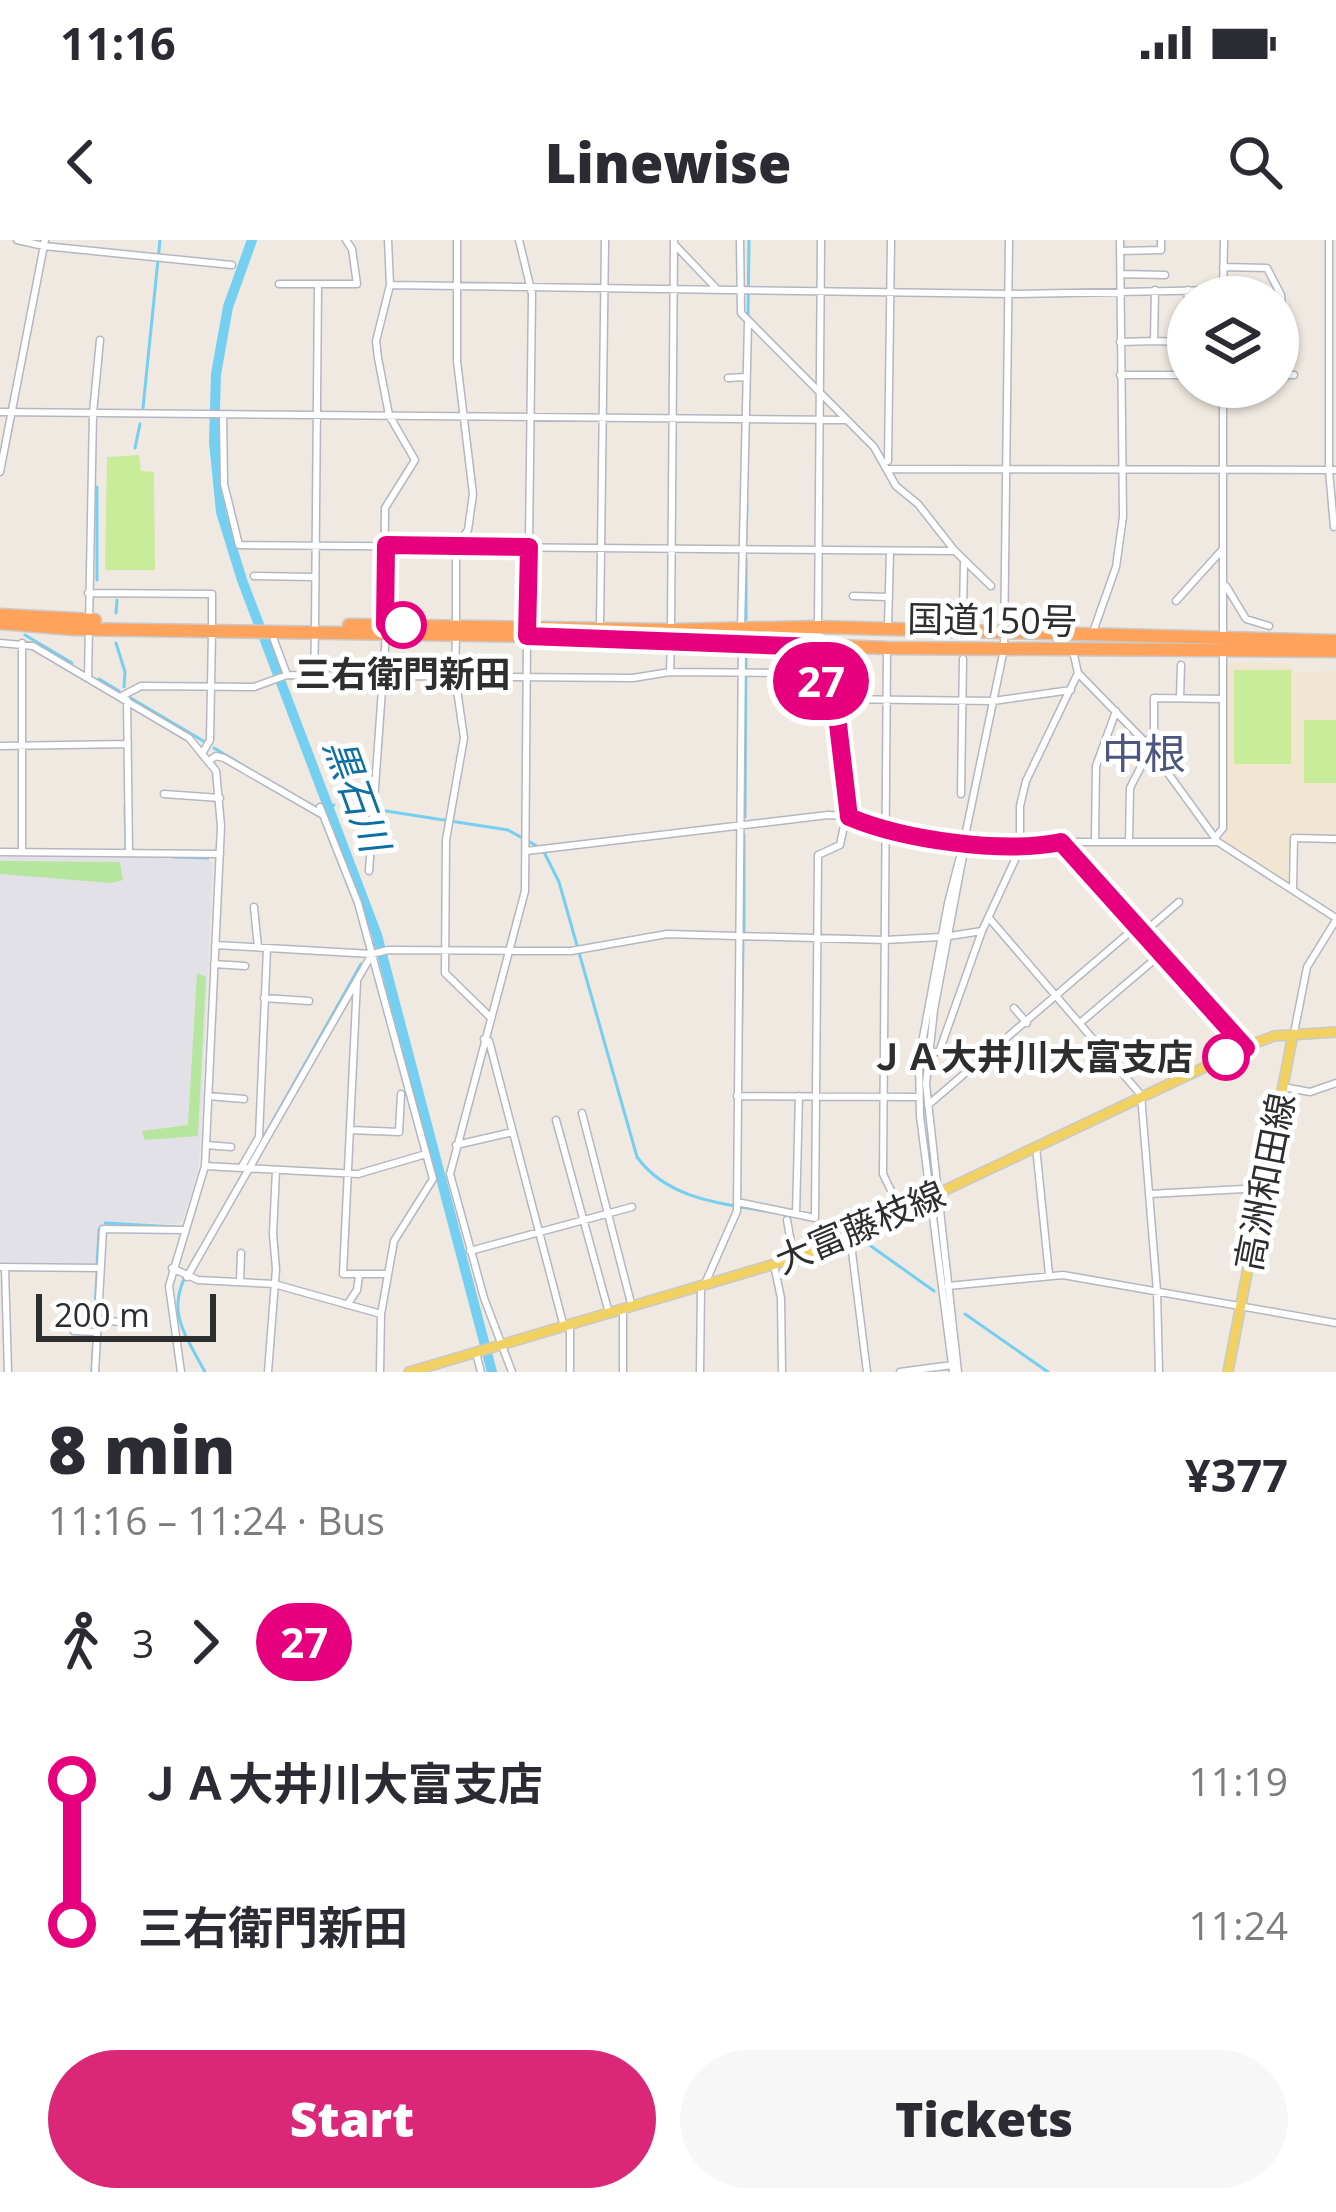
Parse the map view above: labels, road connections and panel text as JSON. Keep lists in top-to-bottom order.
{
  "streets": {
    "highway": ["国道150号"],
    "main road": ["高洲和田線", "大富藤枝線"]
  },
  "crossings": [
    ["高洲和田線", "大富藤枝線"]
  ],
  "districts": ["中根"],
  "water": ["黒石川"],
  "places": ["三右衛門新田", "ＪＡ大井川大富支店"],
  "lines": ["bus line 27"],
  "scale_bar": "200 m",
  "page": {
    "status": "11:16",
    "header": "Linewise",
    "on_map": "27",
    "scale": "200 m",
    "heading": ["8 min", "11:16 – 11:24 · Bus", "¥377"],
    "legs": ["3", "27"],
    "list": [
      {
        "name": "ＪＡ大井川大富支店",
        "value": "11:19"
      },
      {
        "name": "三右衛門新田",
        "value": "11:24"
      }
    ],
    "buttons": ["Start", "Tickets"]
  }
}
